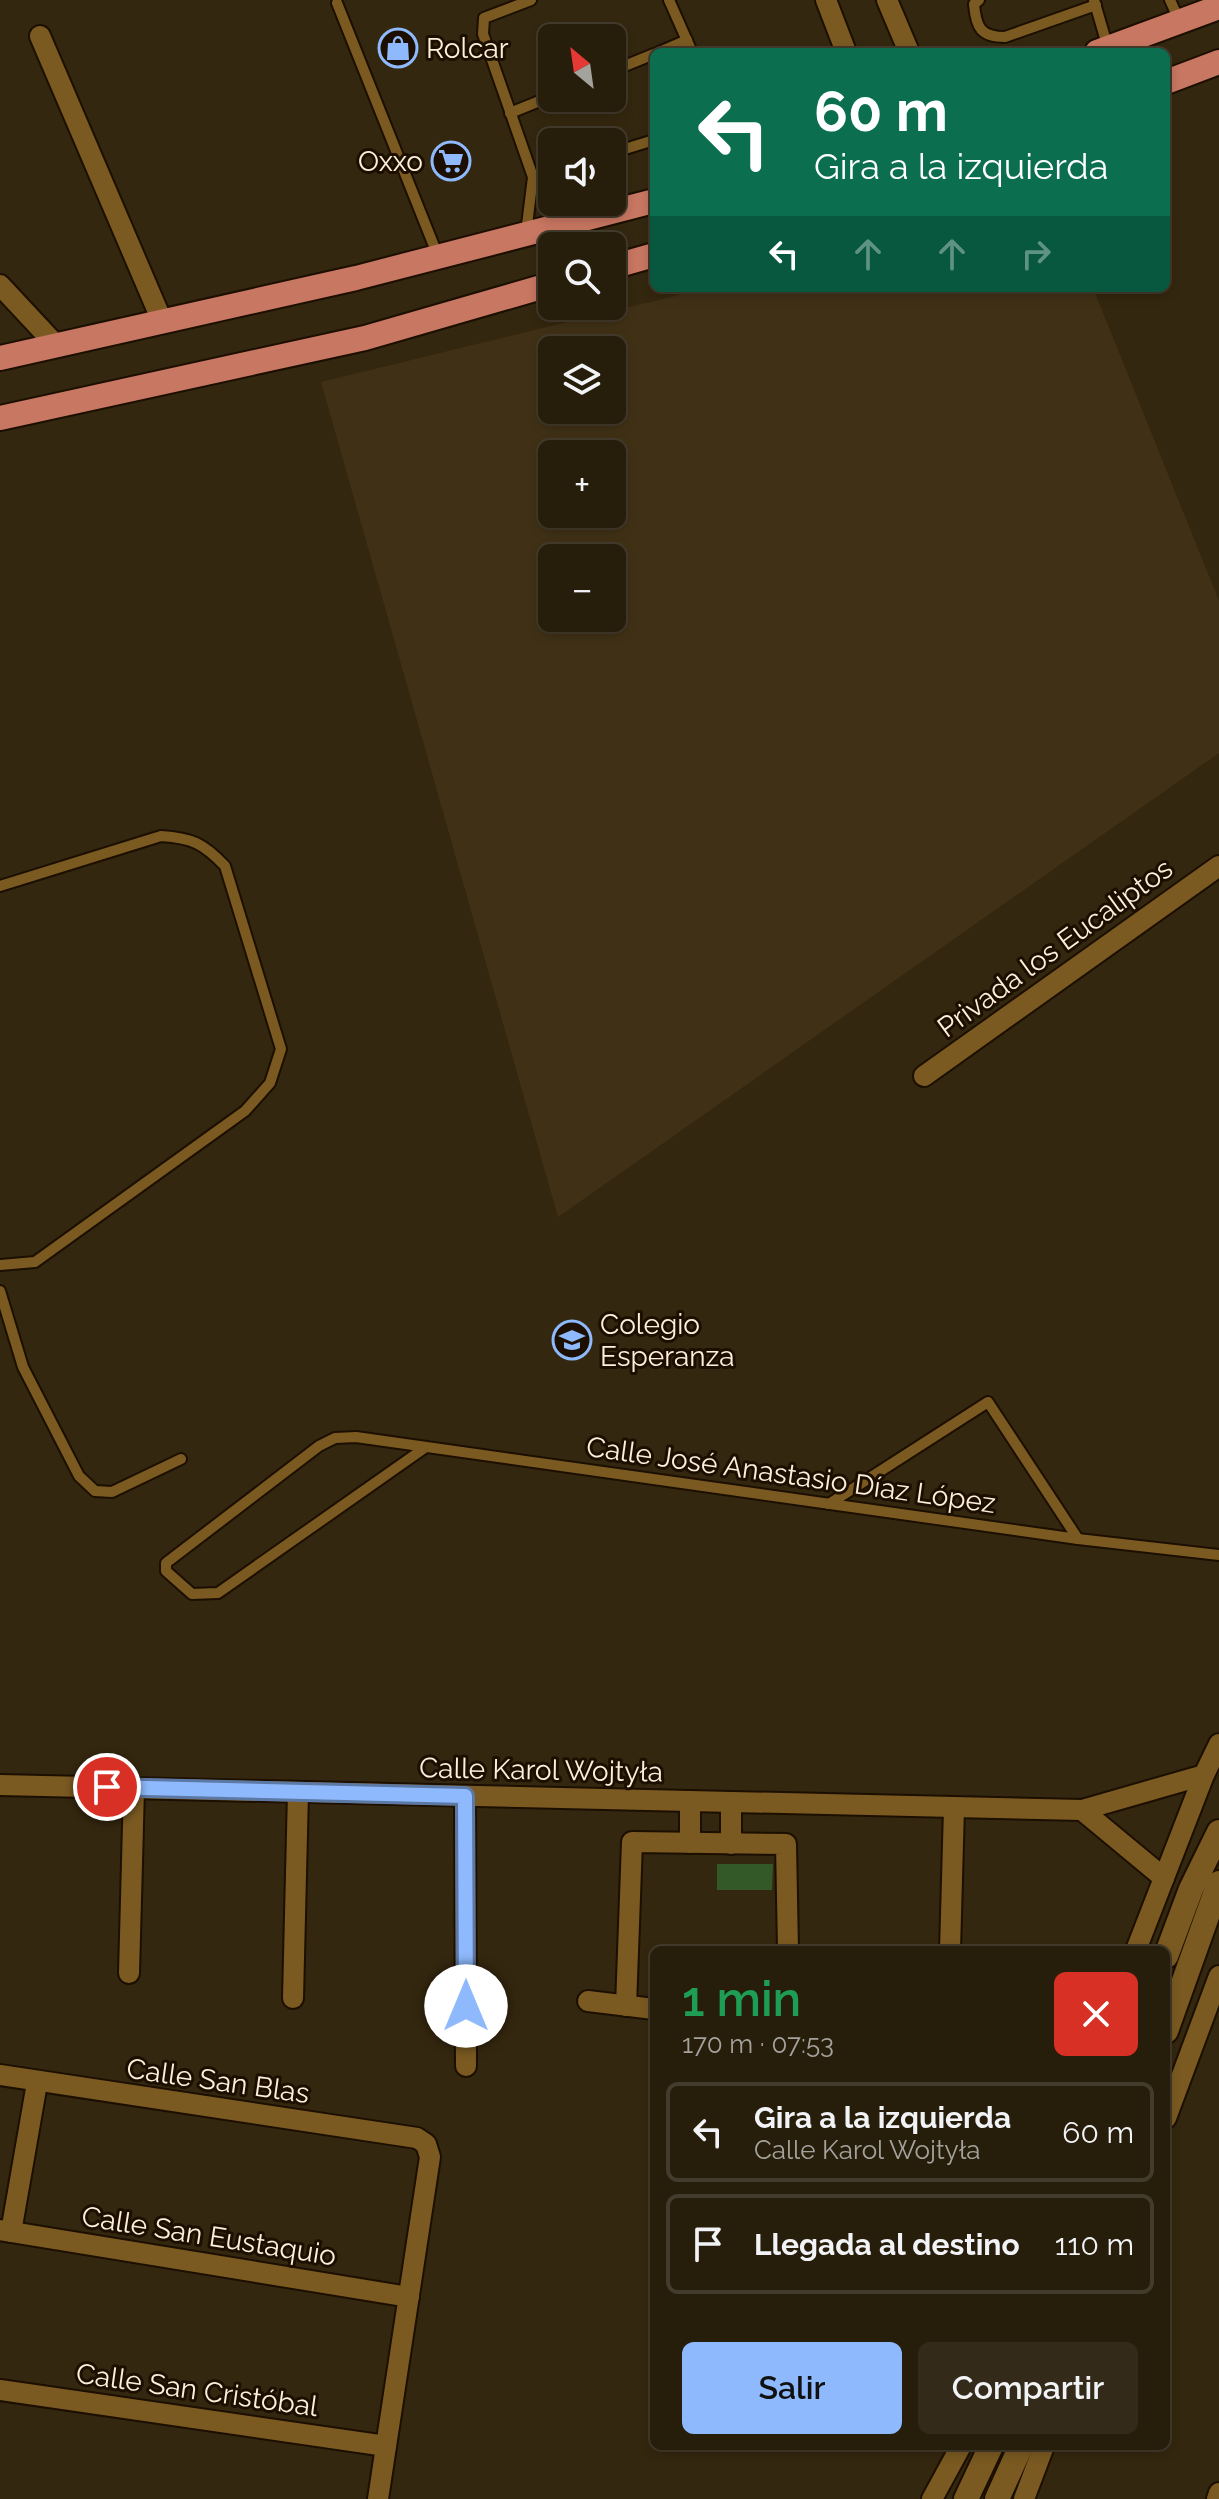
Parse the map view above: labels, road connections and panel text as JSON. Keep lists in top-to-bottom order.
{
  "streets": {
    "street": [
      "Privada los Eucaliptos",
      "Calle Karol Wojtyła",
      "Calle San Blas",
      "Calle San Eustaquio",
      "Calle San Cristóbal"
    ],
    "lane": ["Calle José Anastasio Díaz López"]
  },
  "crossings": [
    ["Calle San Blas", "Calle San Eustaquio"]
  ],
  "places": {
    "shop": ["Rolcar"],
    "supermarket": ["Oxxo"],
    "school or university": ["Colegio Esperanza"]
  },
  "north": "top left",
  "page": {
    "map_buttons": ["+", "−"],
    "turn": ["60 m", "Gira a la izquierda"],
    "heading": ["1 min", "170 m · 07:53"],
    "list": [
      {
        "name": "Gira a la izquierda",
        "note": "Calle Karol Wojtyła",
        "value": "60 m"
      },
      {
        "name": "Llegada al destino",
        "value": "110 m"
      }
    ],
    "buttons": ["Salir", "Compartir"]
  }
}
